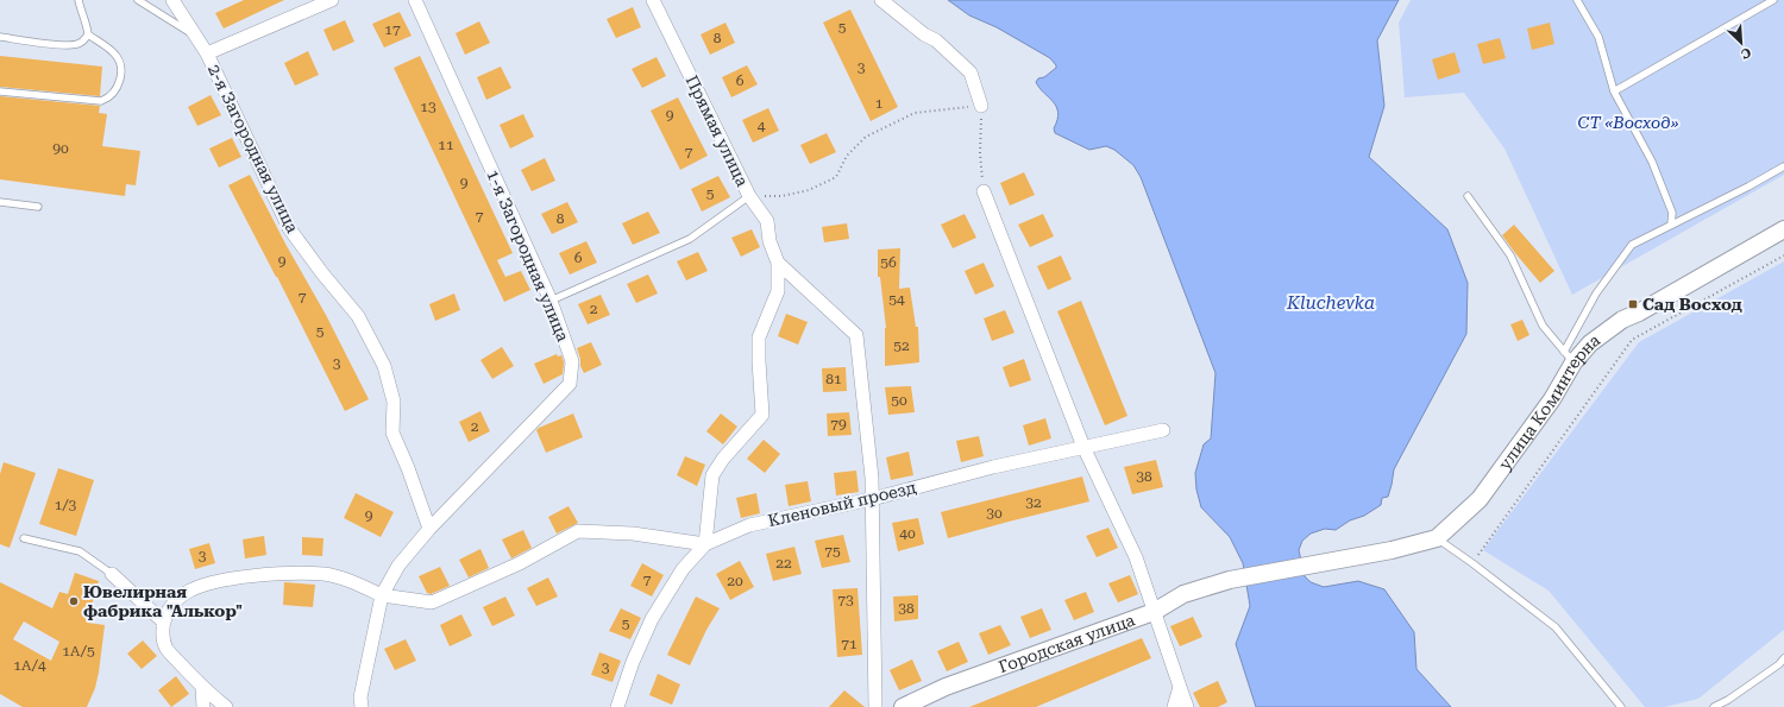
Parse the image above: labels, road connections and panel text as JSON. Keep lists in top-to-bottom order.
{
  "streets": {
    "street": [
      "Прямая улица",
      "2-я Загородная улица",
      "1-я Загородная улица",
      "улица Коминтерна",
      "Кленовый проезд",
      "Городская улица"
    ]
  },
  "crossings": [
    ["2-я Загородная улица", "1-я Загородная улица"],
    ["улица Коминтерна", "Городская улица"]
  ],
  "water": ["Kluchevka"],
  "parks": ["СТ «Восход»"],
  "places": {
    "transit": ["Сад Восход"],
    "other": ["Ювелирная фабрика \"Алькор\""]
  },
  "house_numbers": [
    "5",
    "17",
    "8",
    "3",
    "6",
    "1",
    "13",
    "9",
    "4",
    "11",
    "90",
    "7",
    "9",
    "5",
    "7",
    "8",
    "6",
    "9",
    "56",
    "7",
    "54",
    "2",
    "5",
    "52",
    "3",
    "81",
    "50",
    "79",
    "2",
    "38",
    "32",
    "1/3",
    "30",
    "9",
    "40",
    "75",
    "3",
    "22",
    "7",
    "20",
    "73",
    "38",
    "5",
    "71",
    "1А/5",
    "1А/4",
    "3"
  ],
  "north": "bottom right"
}
